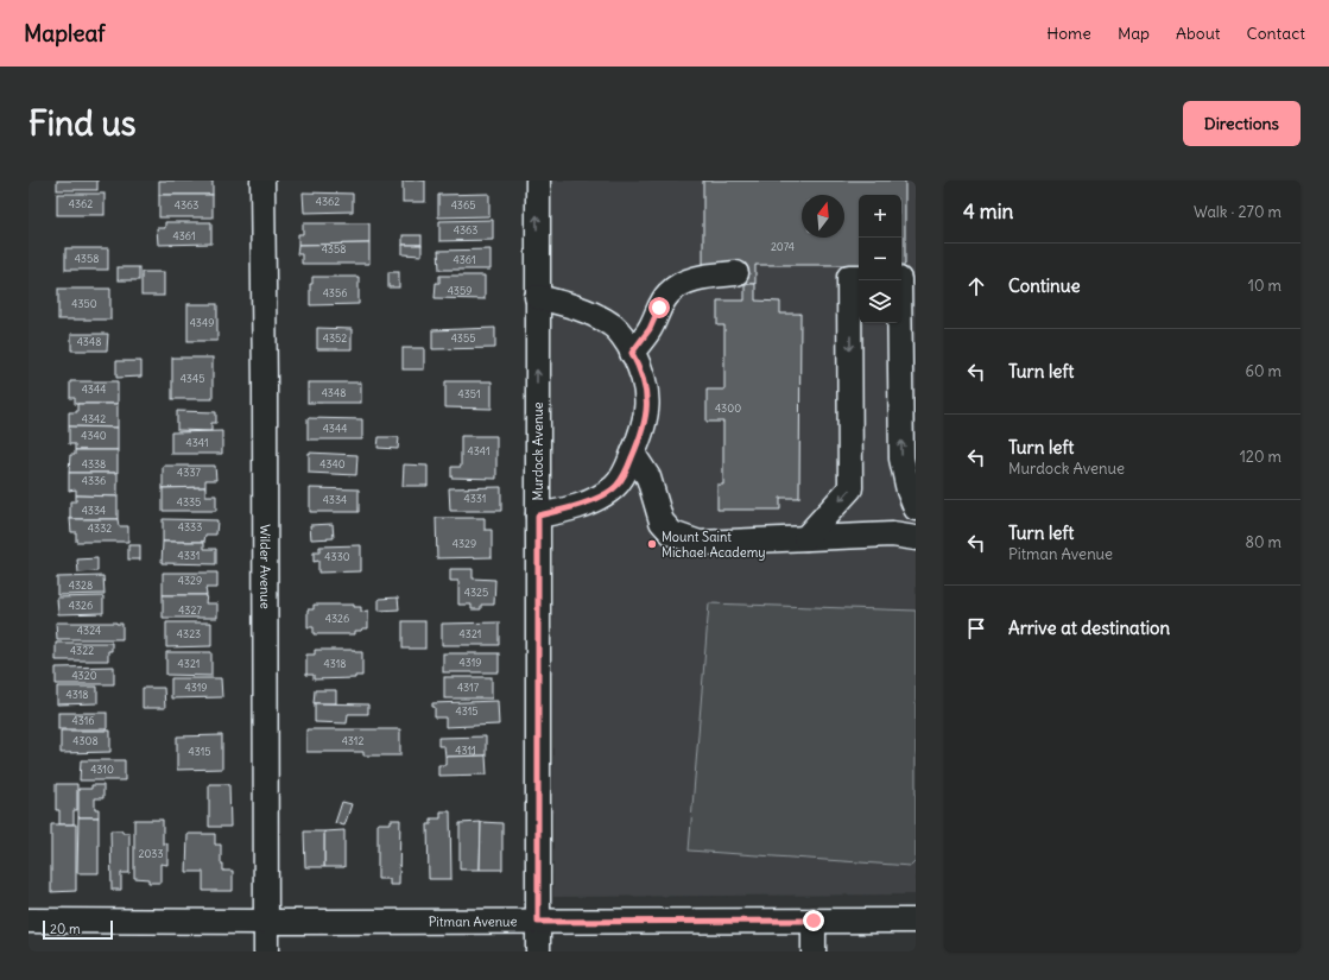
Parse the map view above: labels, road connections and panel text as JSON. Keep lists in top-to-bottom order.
{
  "streets": {
    "street": ["Murdock Avenue", "Wilder Avenue", "Pitman Avenue"]
  },
  "crossings": [
    ["Murdock Avenue", "Pitman Avenue"],
    ["Wilder Avenue", "Pitman Avenue"]
  ],
  "places": ["Mount Saint Michael Academy"],
  "house_numbers": [
    "4362",
    "4362",
    "4363",
    "4365",
    "4363",
    "4361",
    "2074",
    "4358",
    "4358",
    "4361",
    "4359",
    "4356",
    "4350",
    "4349",
    "4352",
    "4355",
    "4348",
    "4345",
    "4344",
    "4348",
    "4351",
    "4300",
    "4342",
    "4344",
    "4340",
    "4341",
    "4341",
    "4338",
    "4340",
    "4337",
    "4336",
    "4331",
    "4334",
    "4335",
    "4334",
    "4333",
    "4332",
    "4329",
    "4331",
    "4330",
    "4329",
    "4328",
    "4325",
    "4326",
    "4327",
    "4326",
    "4324",
    "4323",
    "4321",
    "4322",
    "4319",
    "4321",
    "4318",
    "4320",
    "4319",
    "4317",
    "4318",
    "4315",
    "4316",
    "4308",
    "4312",
    "4311",
    "4315",
    "4310",
    "2033"
  ],
  "scale_bar": "20 m",
  "north": "top",
  "page": {
    "header": "Mapleaf",
    "nav": [
      "Home",
      "Map",
      "About",
      "Contact"
    ],
    "buttons": "Directions",
    "title": "Find us",
    "heading": ["4 min", "Walk · 270 m"],
    "map_buttons": ["+", "−"],
    "list": [
      ["Continue", "10 m"],
      ["Turn left", "60 m"],
      ["Turn left", "Murdock Avenue", "120 m"],
      ["Turn left", "Pitman Avenue", "80 m"],
      "Arrive at destination"
    ],
    "scale": "20 m"
  }
}
